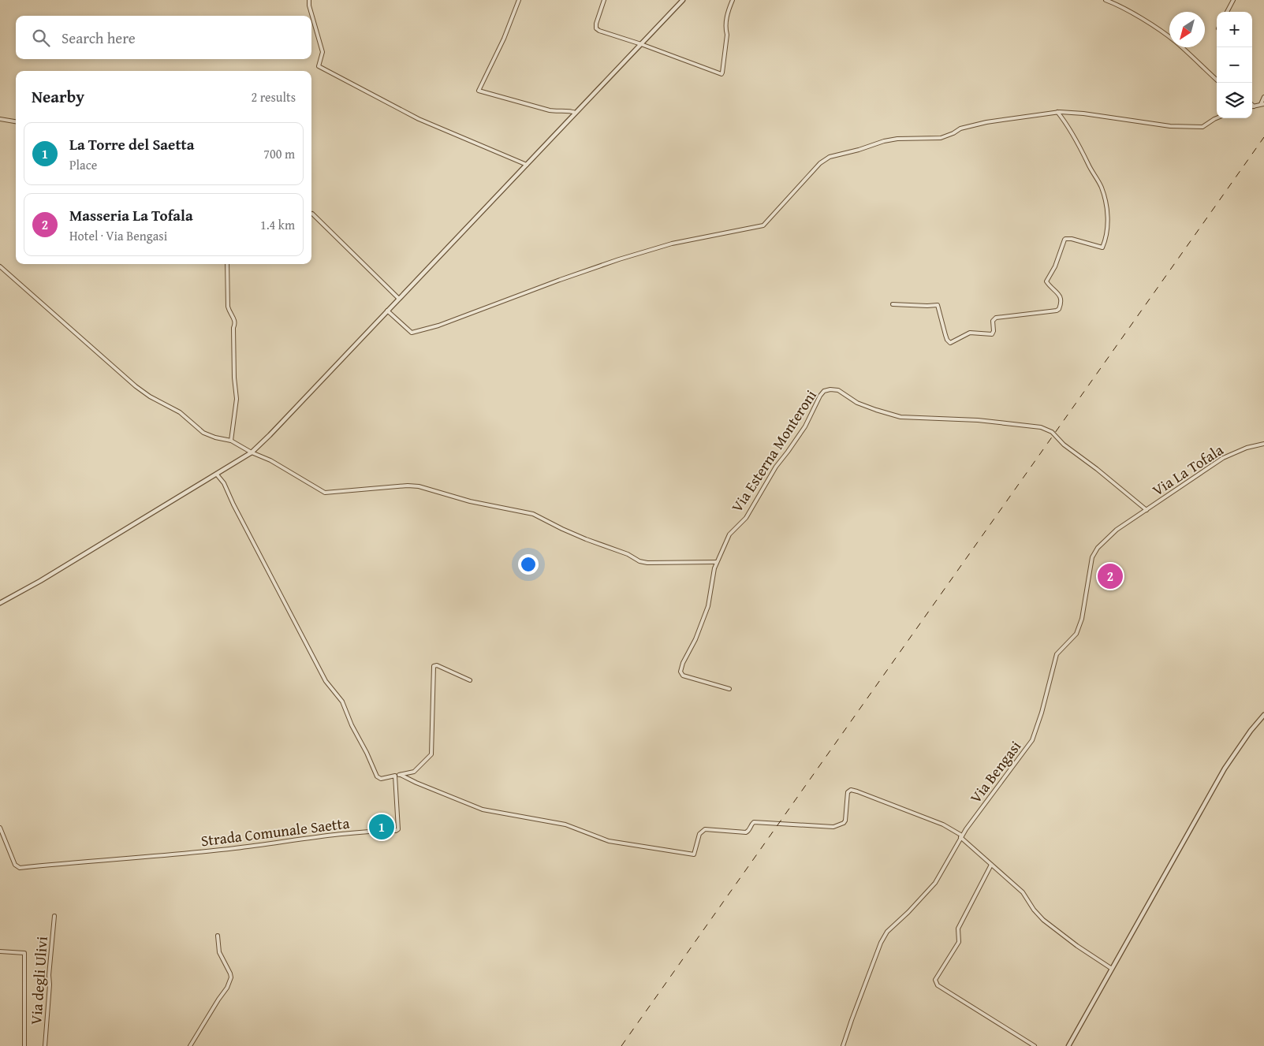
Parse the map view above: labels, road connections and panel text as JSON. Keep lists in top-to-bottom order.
{
  "streets": {
    "street": [
      "Via Esterna Monteroni",
      "Via La Tofala",
      "Via Bengasi",
      "Strada Comunale Saetta",
      "Via degli Ulivi"
    ]
  },
  "crossings": [
    ["Via Esterna Monteroni", "Via La Tofala"],
    ["Via Esterna Monteroni", "Via Bengasi"],
    ["Via La Tofala", "Via Bengasi"]
  ],
  "north": "bottom left",
  "page": {
    "map_buttons": ["+", "−"],
    "search": "Search here",
    "heading": ["Nearby", "2 results"],
    "list": [
      {
        "mark": "1",
        "name": "La Torre del Saetta",
        "note": "Place",
        "value": "700 m"
      },
      {
        "mark": "2",
        "name": "Masseria La Tofala",
        "note": "Hotel · Via Bengasi",
        "value": "1.4 km"
      }
    ],
    "pins": ["2", "1"]
  }
}
